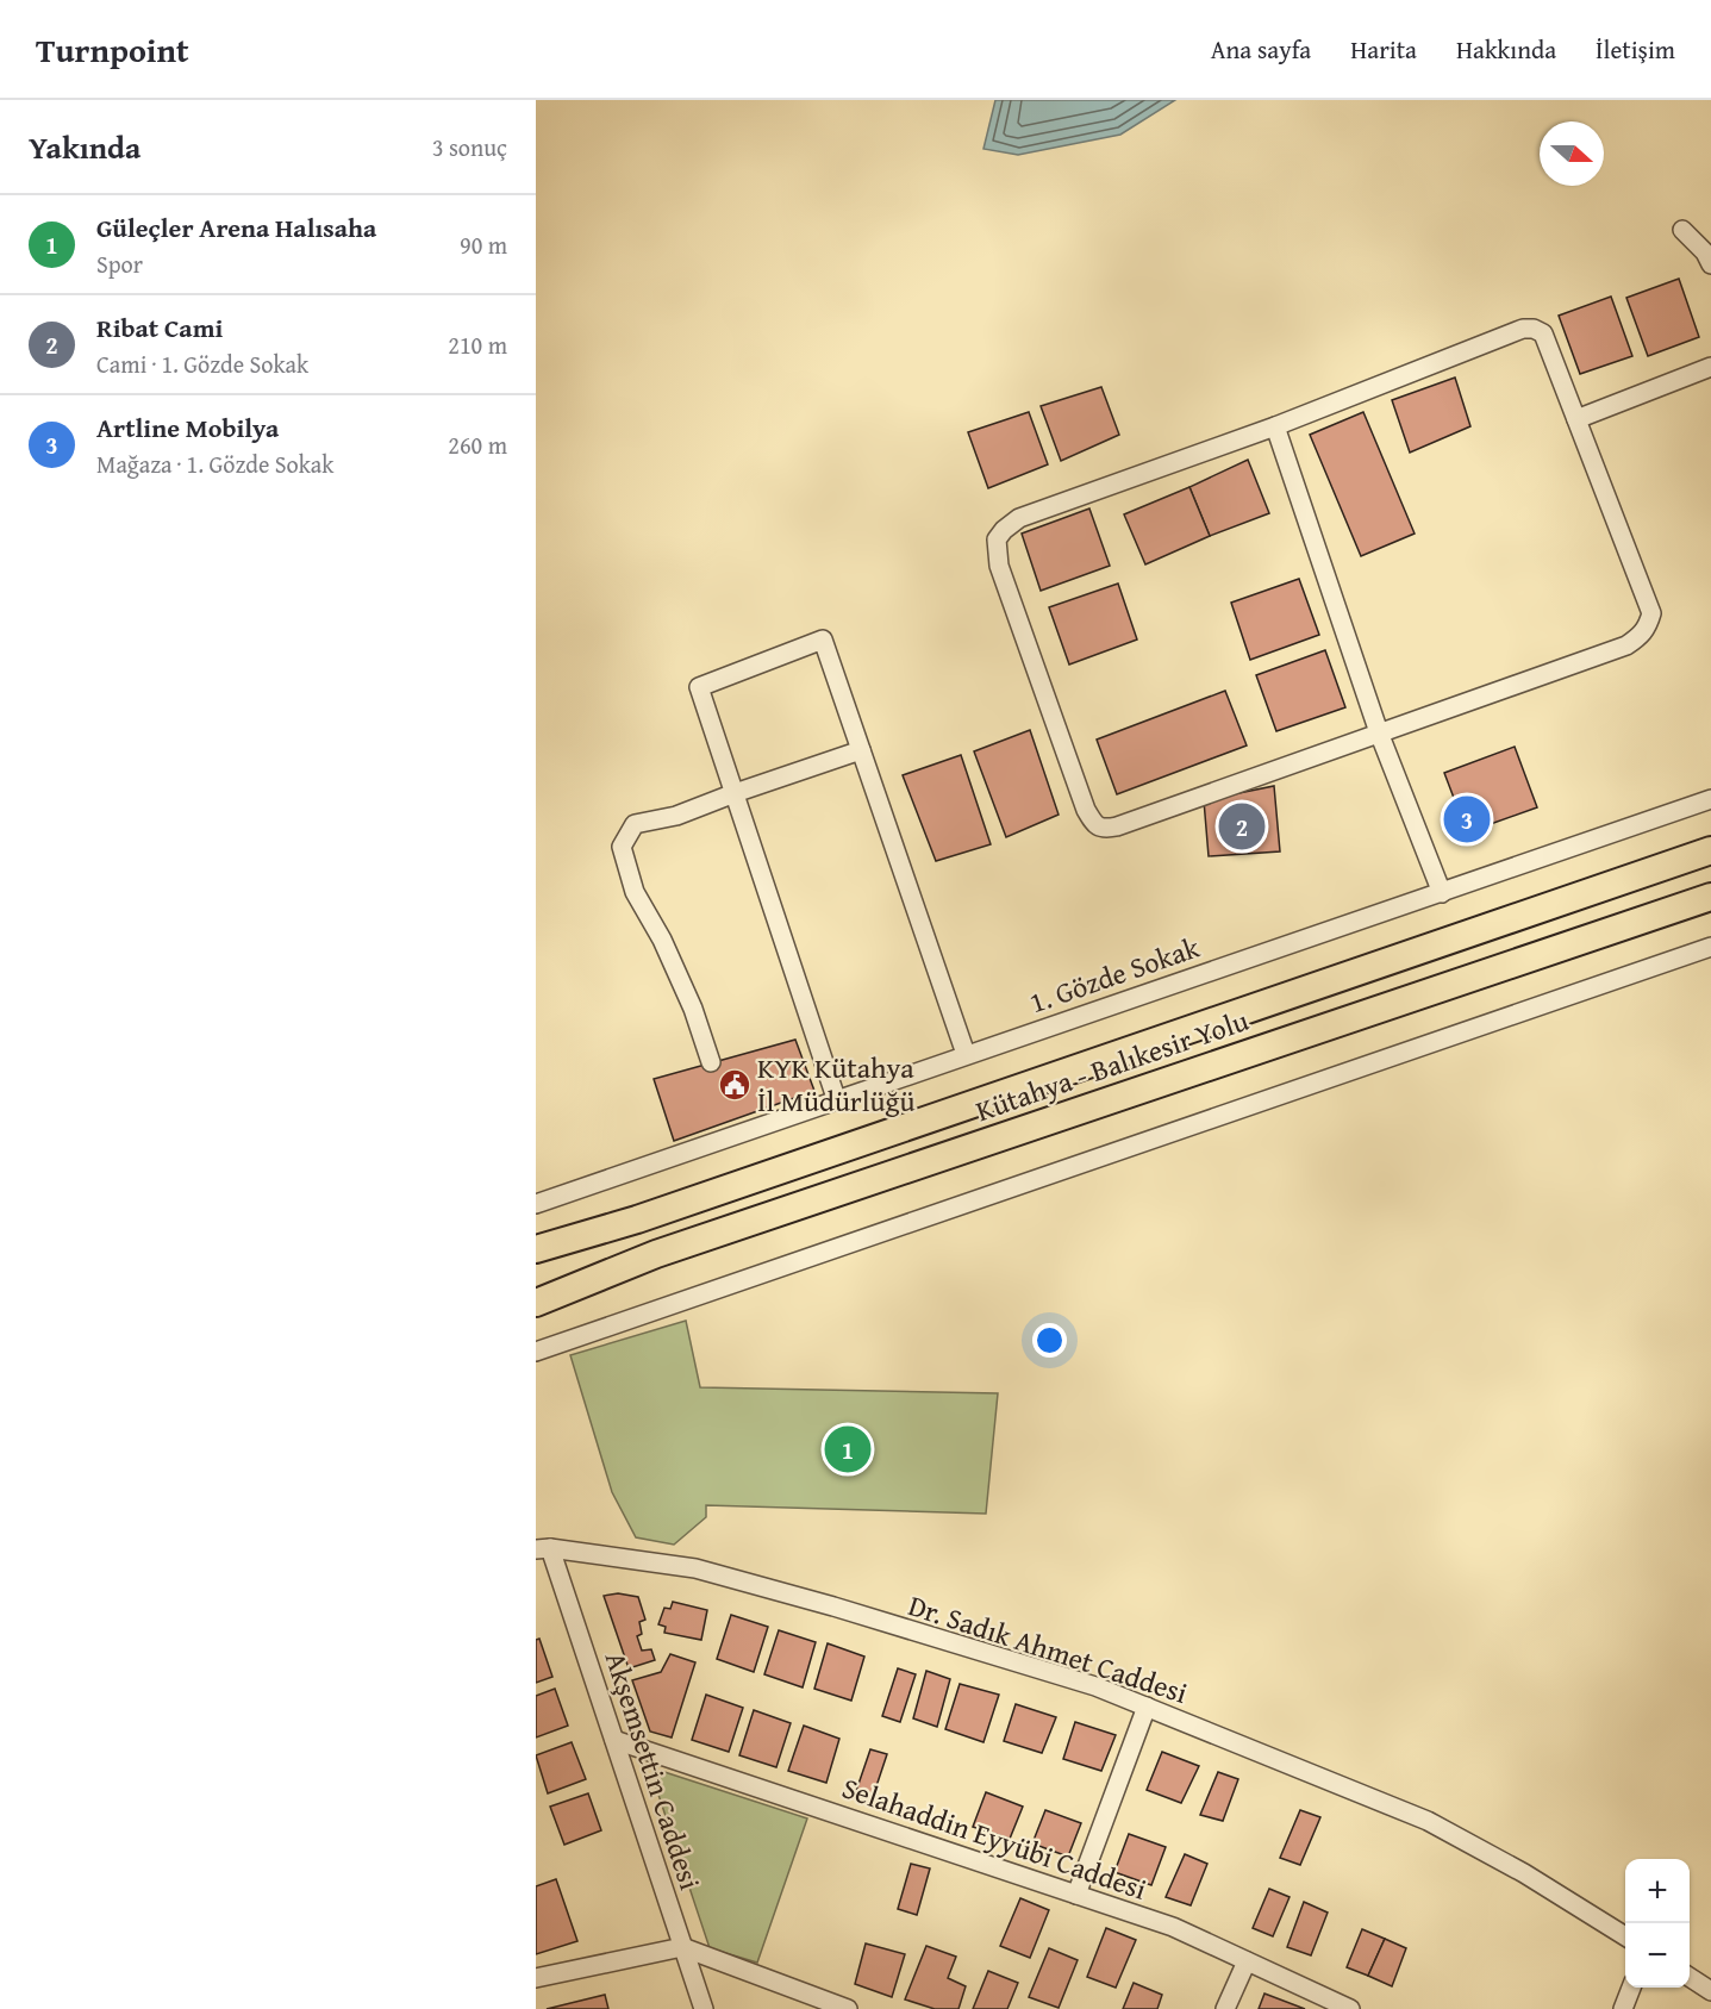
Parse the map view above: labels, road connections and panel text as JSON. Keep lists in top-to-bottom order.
{
  "streets": {
    "highway": ["Kütahya - Balıkesir Yolu"],
    "street": [
      "1. Gözde Sokak",
      "Dr. Sadık Ahmet Caddesi",
      "Akşemsettin Caddesi",
      "Selahaddin Eyyübi Caddesi"
    ]
  },
  "crossings": [
    ["Dr. Sadık Ahmet Caddesi", "Akşemsettin Caddesi"],
    ["Akşemsettin Caddesi", "Selahaddin Eyyübi Caddesi"]
  ],
  "places": {
    "public building": ["KYK Kütahya İl Müdürlüğü"]
  },
  "north": "right",
  "page": {
    "header": "Turnpoint",
    "nav": [
      "Ana sayfa",
      "Harita",
      "Hakkında",
      "İletişim"
    ],
    "heading": ["Yakında", "3 sonuç"],
    "list": [
      {
        "mark": "1",
        "name": "Güleçler Arena Halısaha",
        "note": "Spor",
        "value": "90 m"
      },
      {
        "mark": "2",
        "name": "Ribat Cami",
        "note": "Cami · 1. Gözde Sokak",
        "value": "210 m"
      },
      {
        "mark": "3",
        "name": "Artline Mobilya",
        "note": "Mağaza · 1. Gözde Sokak",
        "value": "260 m"
      }
    ],
    "pins": ["3", "2", "1"],
    "map_buttons": ["+", "−"]
  }
}
